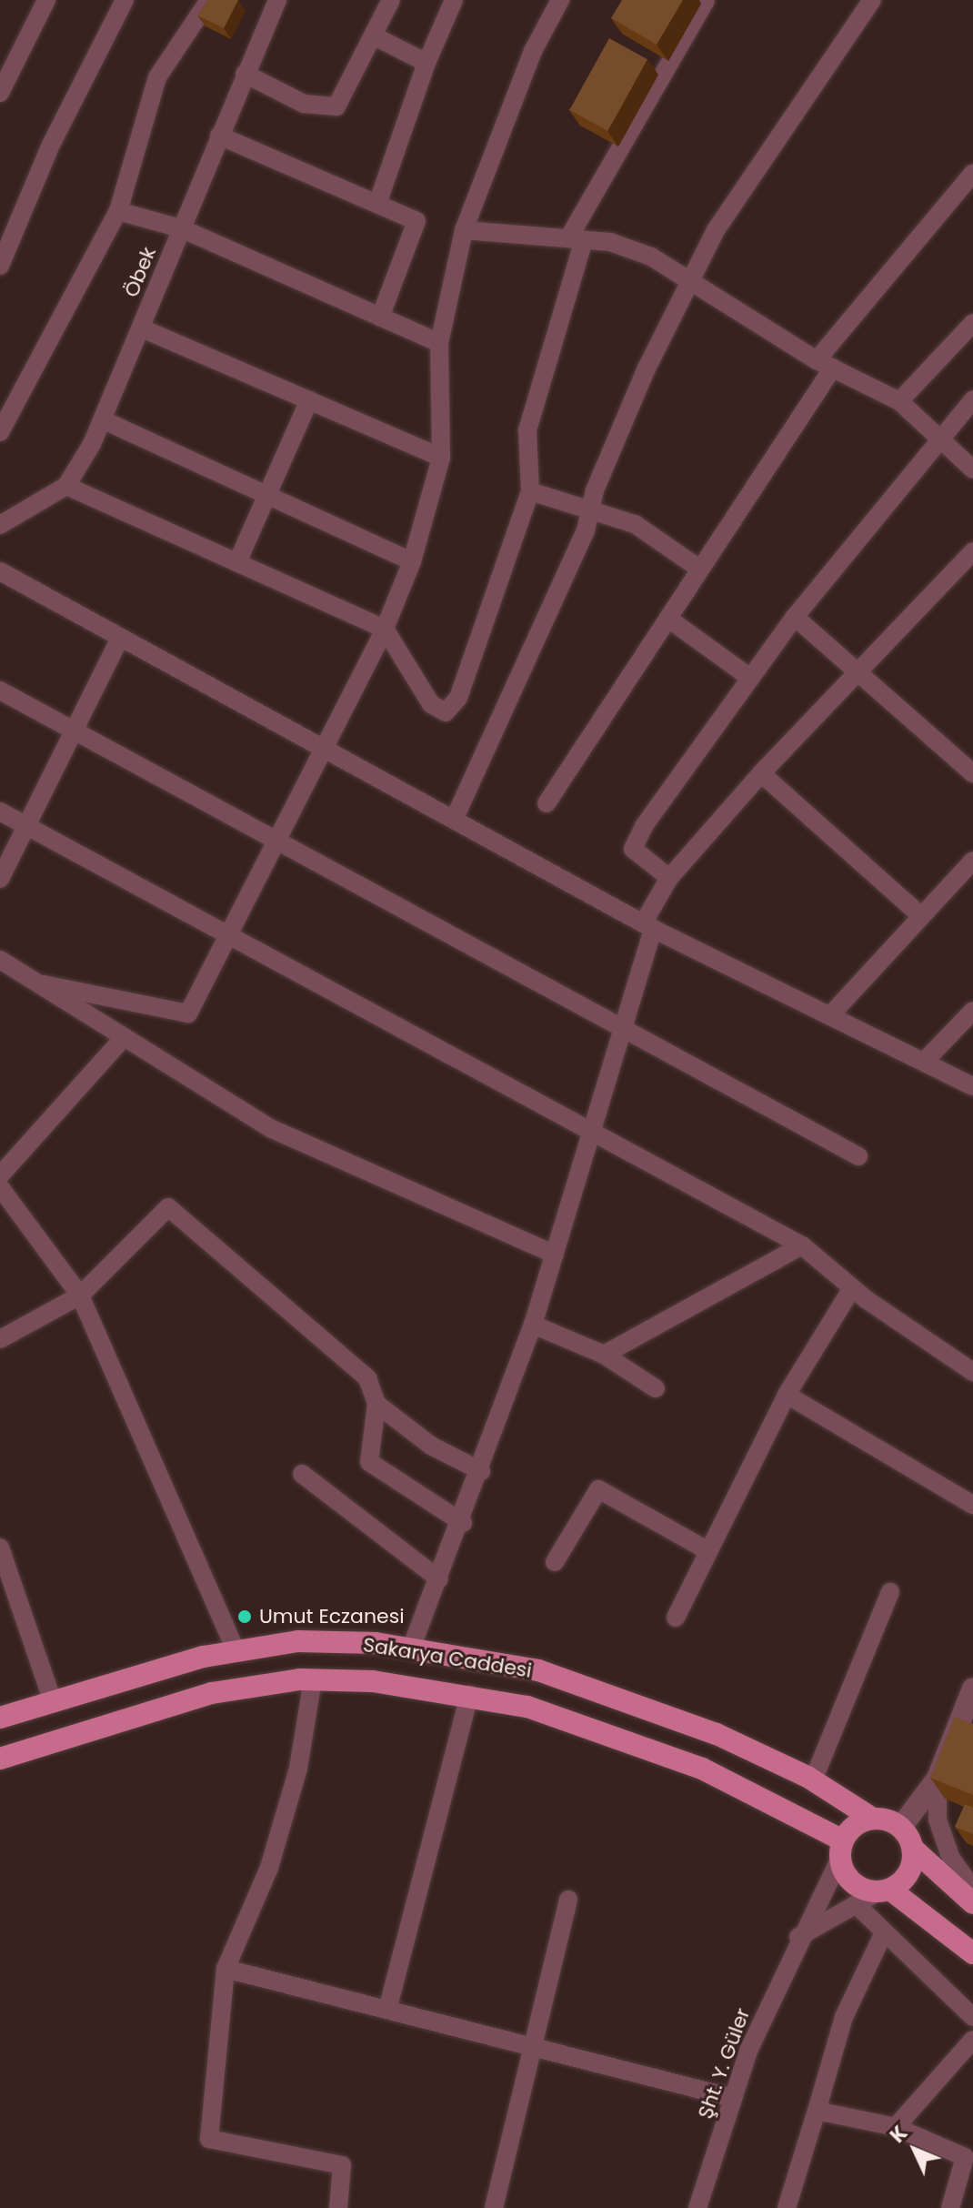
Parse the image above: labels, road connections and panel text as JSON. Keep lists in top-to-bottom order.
{
  "streets": {
    "main road": ["Sakarya Caddesi"],
    "street": ["Öbek", "Şht. Y. Güler"]
  },
  "crossings": [
    ["Sakarya Caddesi", "Şht. Y. Güler"]
  ],
  "places": ["Umut Eczanesi"],
  "north": "top left"
}
